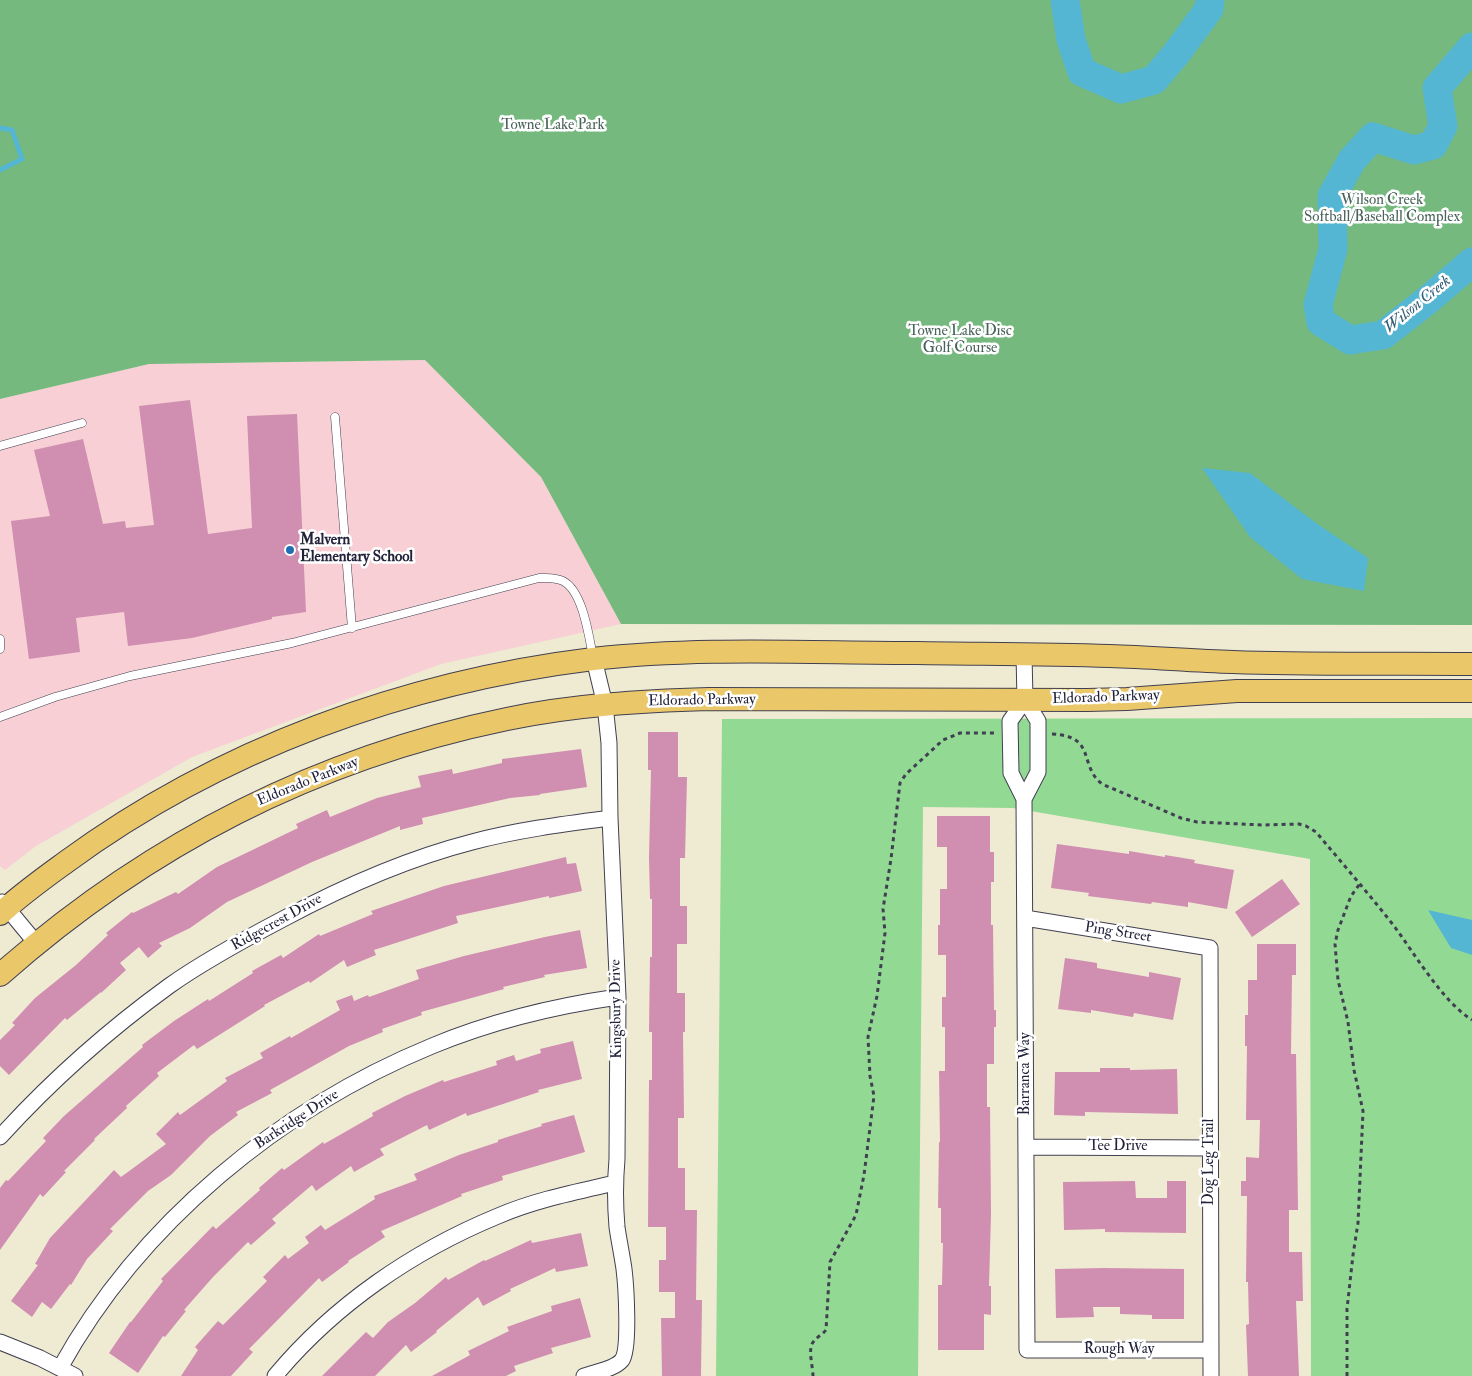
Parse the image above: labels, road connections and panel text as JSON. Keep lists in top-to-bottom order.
{
  "streets": {
    "main road": ["Eldorado Parkway"],
    "street": [
      "Ridgecrest Drive",
      "Ping Street",
      "Kingsbury Drive",
      "Barranca Way",
      "Barkridge Drive",
      "Tee Drive",
      "Dog Leg Trail",
      "Rough Way"
    ]
  },
  "crossings": [
    ["Eldorado Parkway", "Kingsbury Drive"],
    ["Eldorado Parkway", "Barranca Way"],
    ["Ridgecrest Drive", "Kingsbury Drive"],
    ["Ping Street", "Barranca Way"],
    ["Ping Street", "Dog Leg Trail"],
    ["Kingsbury Drive", "Barkridge Drive"],
    ["Barranca Way", "Tee Drive"],
    ["Barranca Way", "Rough Way"],
    ["Tee Drive", "Dog Leg Trail"],
    ["Dog Leg Trail", "Rough Way"]
  ],
  "water": ["Wilson Creek"],
  "parks": ["Towne Lake Park", "Wilson Creek Softball/Baseball Complex", "Towne Lake Disc Golf Course"],
  "places": ["Malvern Elementary School"]
}
